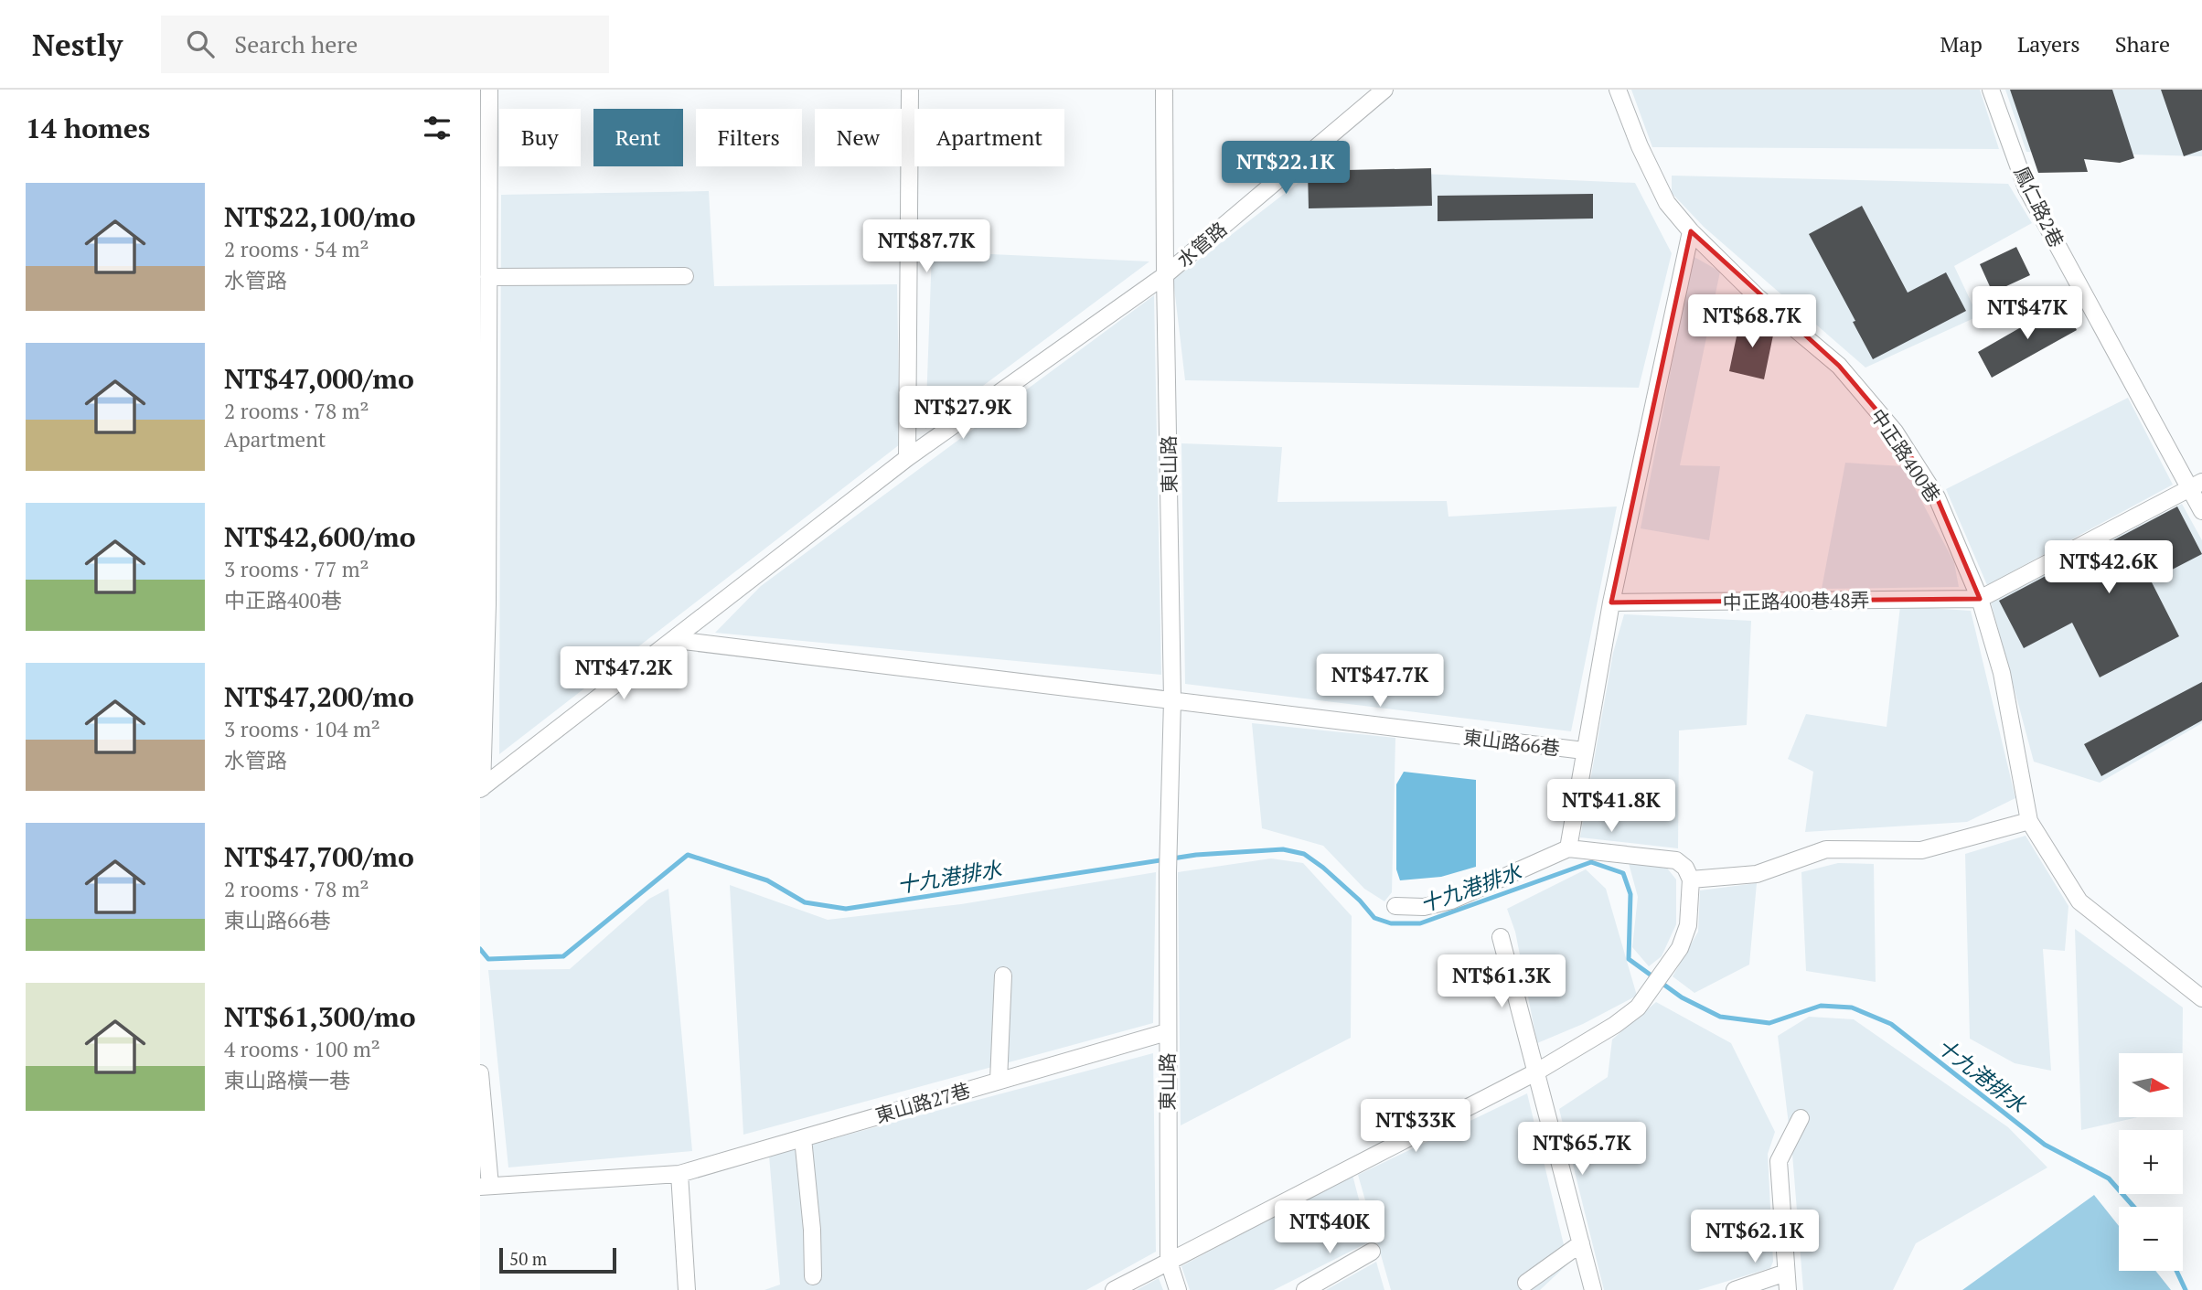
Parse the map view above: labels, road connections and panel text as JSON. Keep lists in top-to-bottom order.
{
  "streets": {
    "street": [
      "鳳仁路2巷",
      "水管路",
      "中正路400巷",
      "東山路",
      "中正路400巷48弄",
      "東山路66巷",
      "東山路27巷"
    ]
  },
  "crossings": [
    ["水管路", "東山路"],
    ["水管路", "東山路66巷"],
    ["中正路400巷", "中正路400巷48弄"],
    ["東山路", "東山路66巷"],
    ["東山路", "東山路27巷"]
  ],
  "water": ["十九港排水"],
  "scale_bar": "50 m",
  "north": "right",
  "page": {
    "header": "Nestly",
    "search": "Search here",
    "nav": ["Map", "Layers", "Share"],
    "heading": "14 homes",
    "chip": [
      "Buy",
      "Rent",
      "Filters",
      "New",
      "Apartment"
    ],
    "price": [
      "NT$22.1K",
      "NT$87.7K",
      "NT$47K",
      "NT$68.7K",
      "NT$27.9K",
      "NT$42.6K",
      "NT$47.2K",
      "NT$47.7K",
      "NT$41.8K",
      "NT$61.3K",
      "NT$33K",
      "NT$65.7K",
      "NT$40K",
      "NT$62.1K"
    ],
    "list": [
      {
        "name": "NT$22,100/mo",
        "note": "2 rooms · 54 m² · 水管路"
      },
      {
        "name": "NT$47,000/mo",
        "note": "2 rooms · 78 m² · Apartment"
      },
      {
        "name": "NT$42,600/mo",
        "note": "3 rooms · 77 m² · 中正路400巷"
      },
      {
        "name": "NT$47,200/mo",
        "note": "3 rooms · 104 m² · 水管路"
      },
      {
        "name": "NT$47,700/mo",
        "note": "2 rooms · 78 m² · 東山路66巷"
      },
      {
        "name": "NT$61,300/mo",
        "note": "4 rooms · 100 m² · 東山路橫一巷"
      }
    ],
    "map_buttons": ["+", "−"],
    "scale": "50 m"
  }
}
